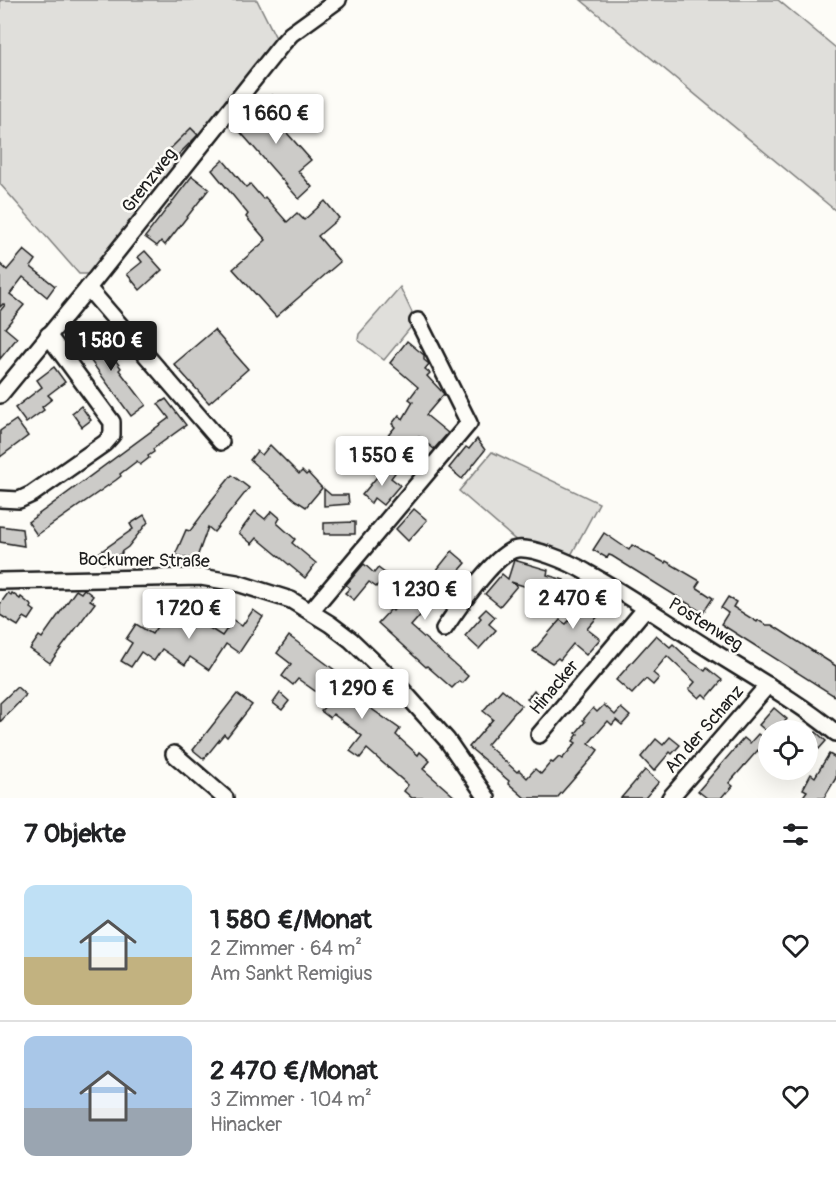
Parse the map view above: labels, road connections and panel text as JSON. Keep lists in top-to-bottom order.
{
  "streets": {
    "street": [
      "Grenzweg",
      "Bockumer Straße",
      "Postenweg",
      "Hinacker",
      "An der Schanz"
    ]
  },
  "crossings": [
    ["Postenweg", "Hinacker"],
    ["Postenweg", "An der Schanz"]
  ],
  "page": {
    "price": [
      "1 660 €",
      "1 580 €",
      "1 550 €",
      "1 230 €",
      "2 470 €",
      "1 720 €",
      "1 290 €"
    ],
    "heading": "7 Objekte",
    "list": [
      {
        "name": "1 580 €/Monat",
        "note": "2 Zimmer · 64 m² · Am Sankt Remigius"
      },
      {
        "name": "2 470 €/Monat",
        "note": "3 Zimmer · 104 m² · Hinacker"
      }
    ]
  }
}
